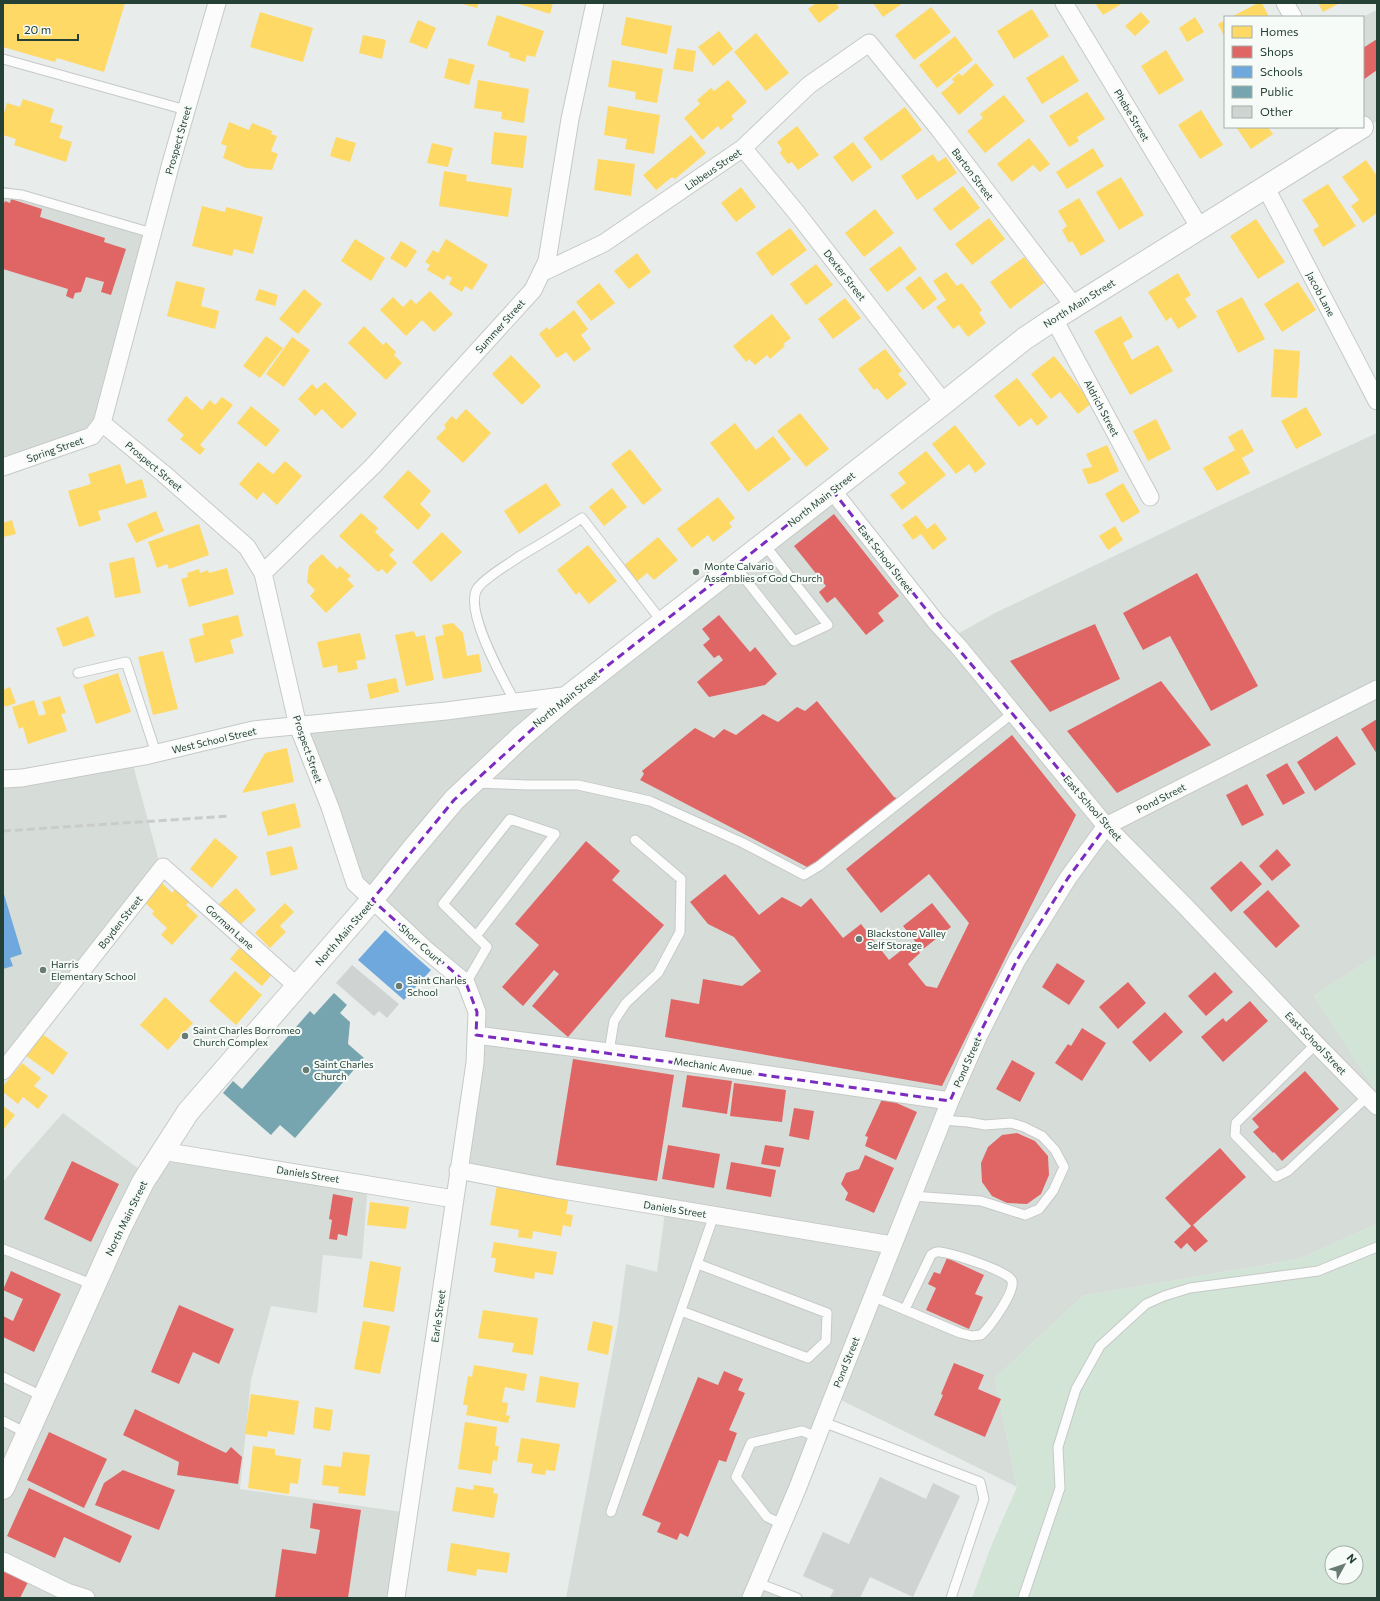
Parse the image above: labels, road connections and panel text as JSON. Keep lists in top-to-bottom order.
{
  "streets": {
    "street": [
      "Phebe Street",
      "Prospect Street",
      "Libbeus Street",
      "Barton Street",
      "Dexter Street",
      "Jacob Lane",
      "North Main Street",
      "Summer Street",
      "Aldrich Street",
      "Spring Street",
      "East School Street",
      "West School Street",
      "Pond Street",
      "Boyden Street",
      "Gorman Lane",
      "Shorr Court",
      "Mechanic Avenue",
      "Daniels Street",
      "Earle Street"
    ]
  },
  "crossings": [
    ["Phebe Street", "North Main Street"],
    ["Prospect Street", "North Main Street"],
    ["Prospect Street", "Summer Street"],
    ["Prospect Street", "Spring Street"],
    ["Prospect Street", "West School Street"],
    ["Prospect Street", "Shorr Court"],
    ["Libbeus Street", "Barton Street"],
    ["Libbeus Street", "Dexter Street"],
    ["Libbeus Street", "Summer Street"],
    ["Barton Street", "North Main Street"],
    ["Dexter Street", "North Main Street"],
    ["Jacob Lane", "North Main Street"],
    ["North Main Street", "Aldrich Street"],
    ["North Main Street", "East School Street"],
    ["North Main Street", "West School Street"],
    ["North Main Street", "Gorman Lane"],
    ["North Main Street", "Shorr Court"],
    ["North Main Street", "Daniels Street"],
    ["East School Street", "Pond Street"],
    ["Pond Street", "Mechanic Avenue"],
    ["Pond Street", "Daniels Street"],
    ["Boyden Street", "Gorman Lane"],
    ["Shorr Court", "Mechanic Avenue"],
    ["Shorr Court", "Earle Street"],
    ["Mechanic Avenue", "Earle Street"],
    ["Daniels Street", "Earle Street"]
  ],
  "places": [
    "Monte Calvario Assemblies of God Church",
    "Blackstone Valley Self Storage",
    "Harris Elementary School",
    "Saint Charles School",
    "Saint Charles Borromeo Church Complex",
    "Saint Charles Church"
  ],
  "legend": [
    "Homes",
    "Shops",
    "Schools",
    "Public",
    "Other"
  ],
  "scale_bar": "20 m",
  "north": "top right"
}
